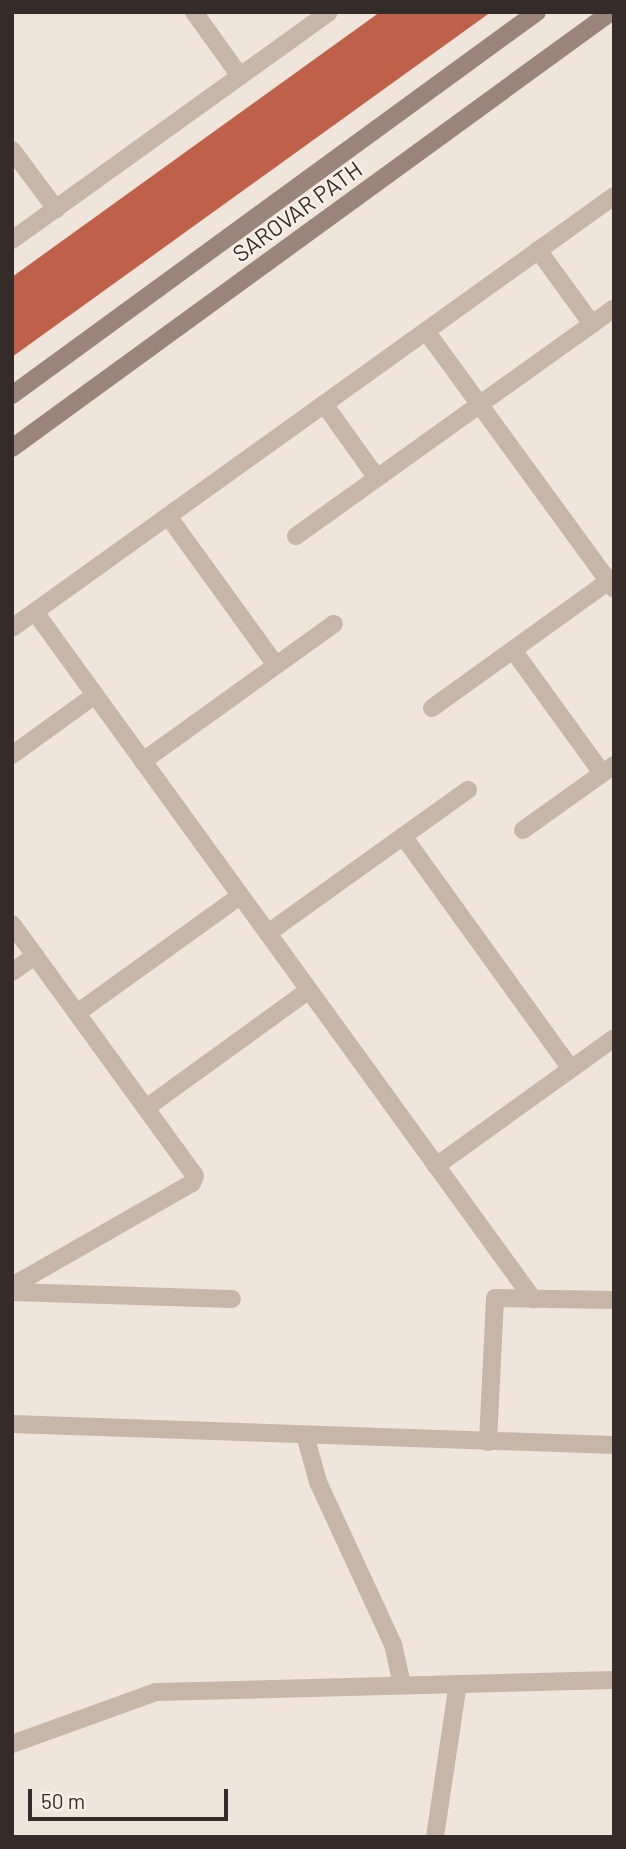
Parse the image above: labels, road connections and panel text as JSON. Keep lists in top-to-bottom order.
{
  "streets": {
    "main road": ["SAROVAR PATH"]
  },
  "scale_bar": "50 m"
}
